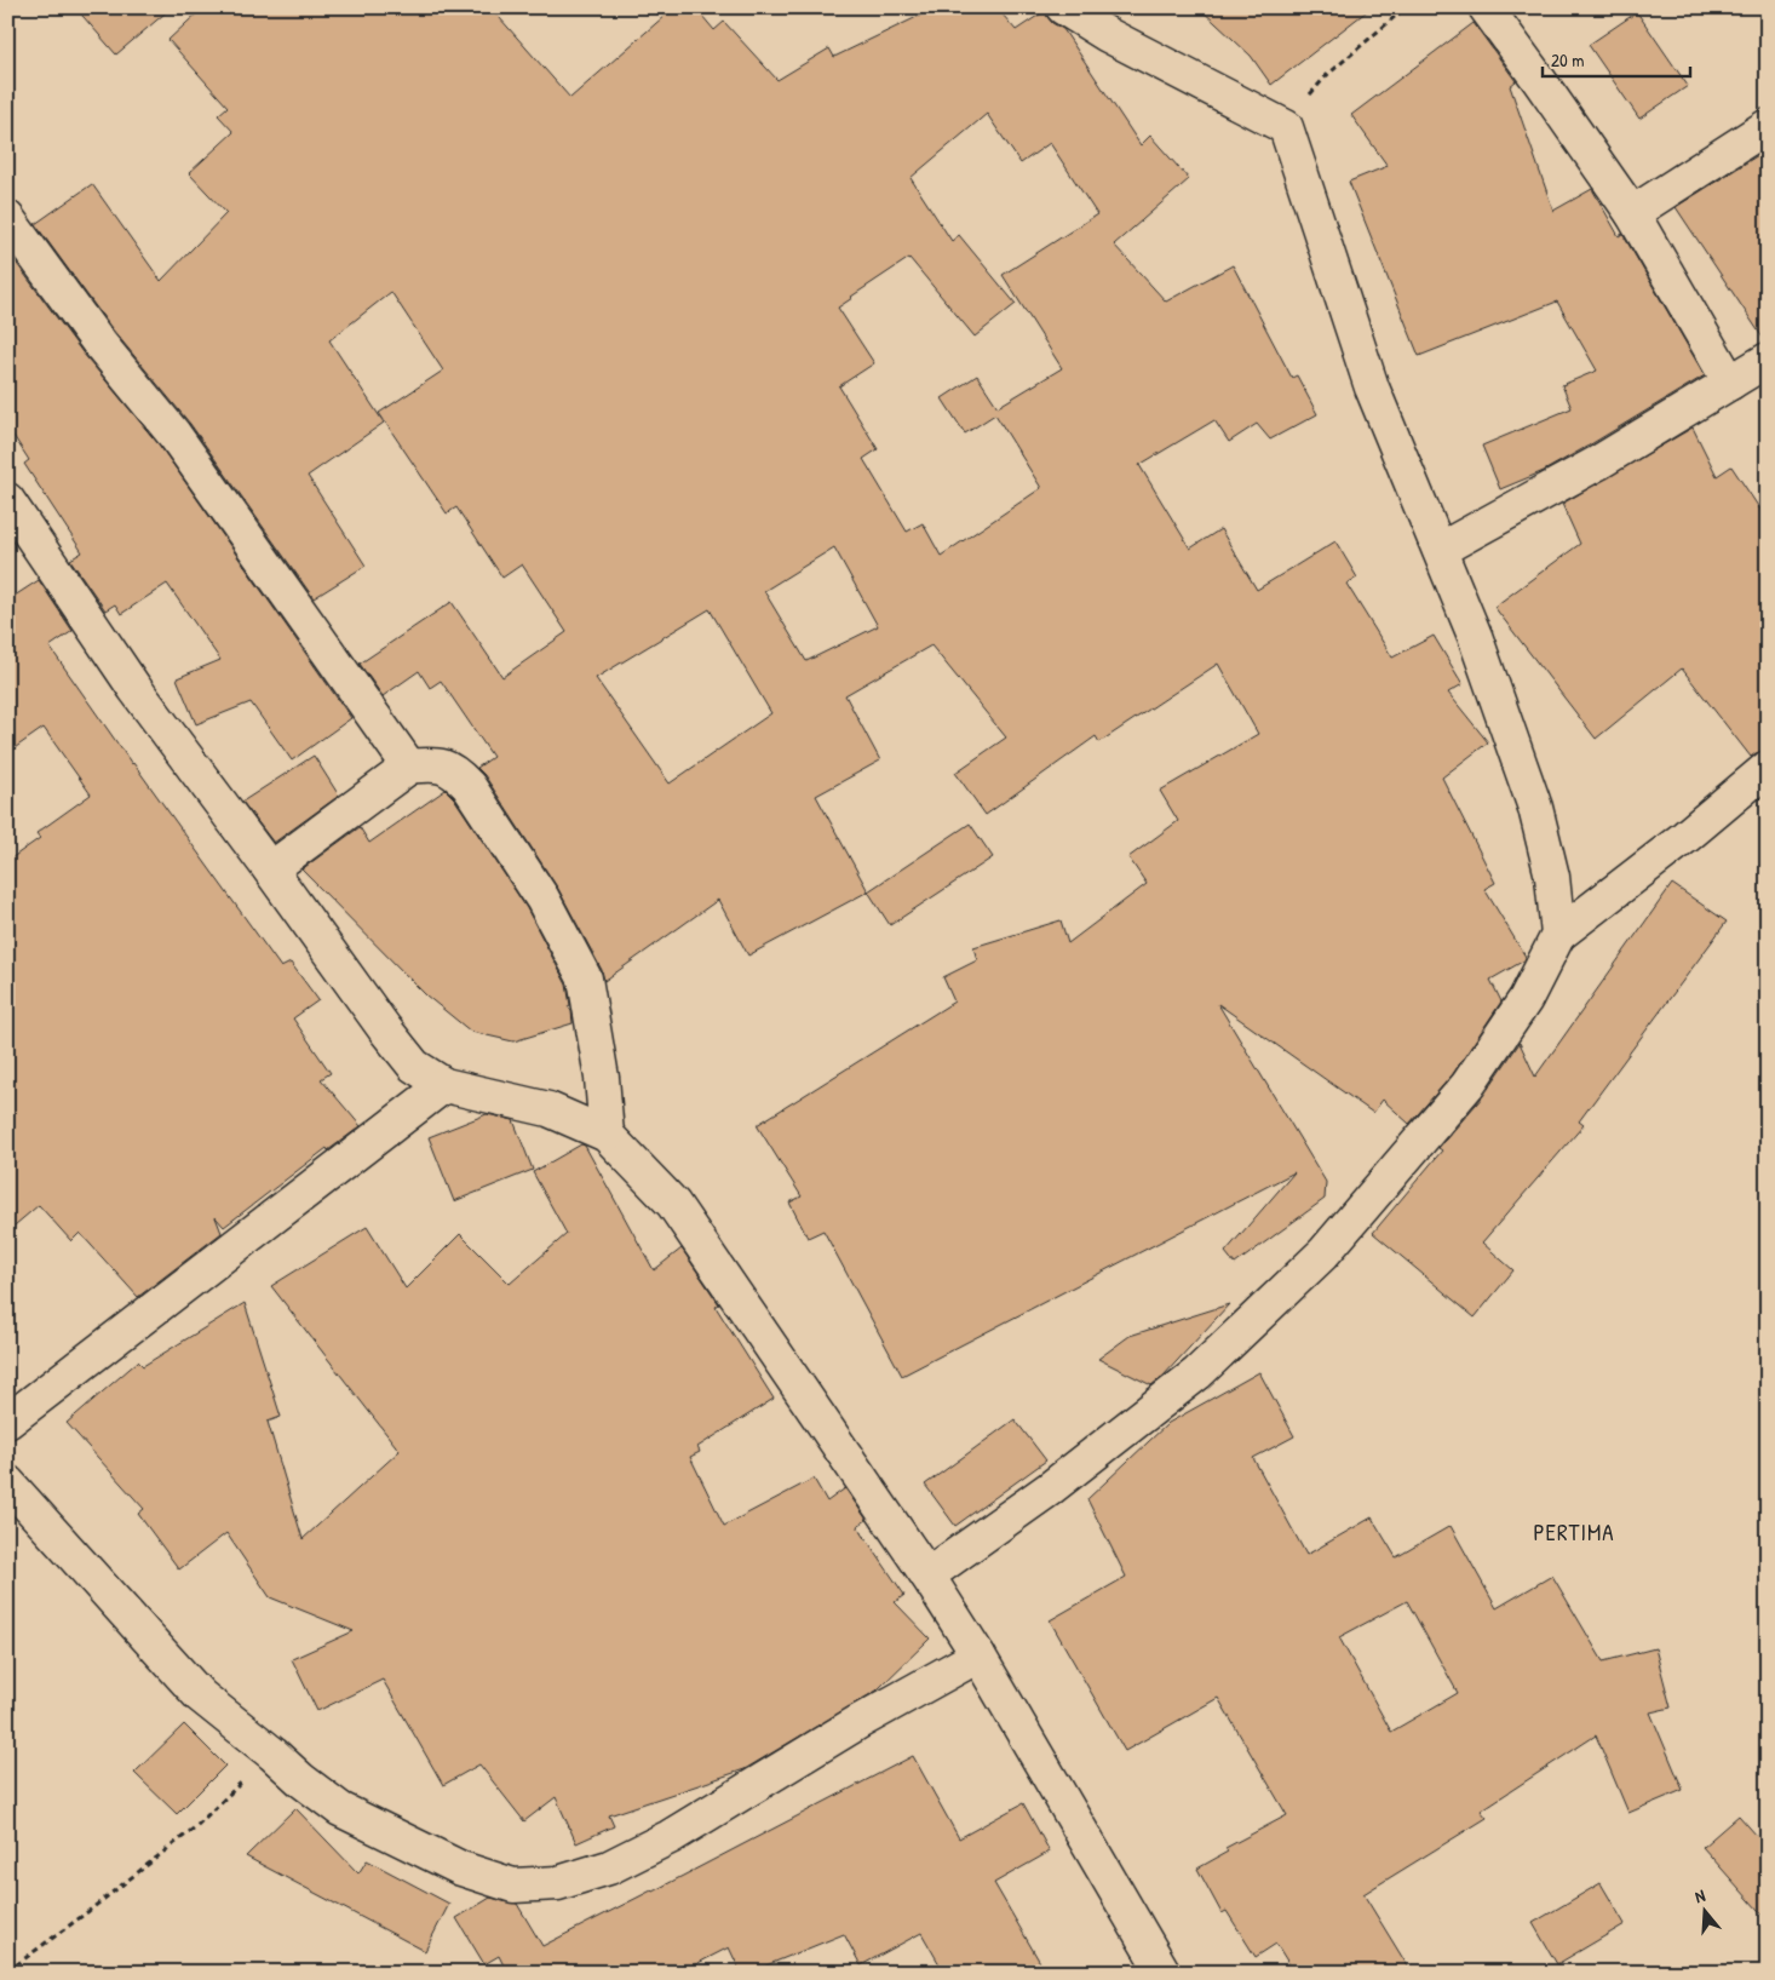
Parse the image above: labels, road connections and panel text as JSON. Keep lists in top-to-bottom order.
{
  "districts": ["PERTIMA"],
  "scale_bar": "20 m",
  "north": "top"
}
